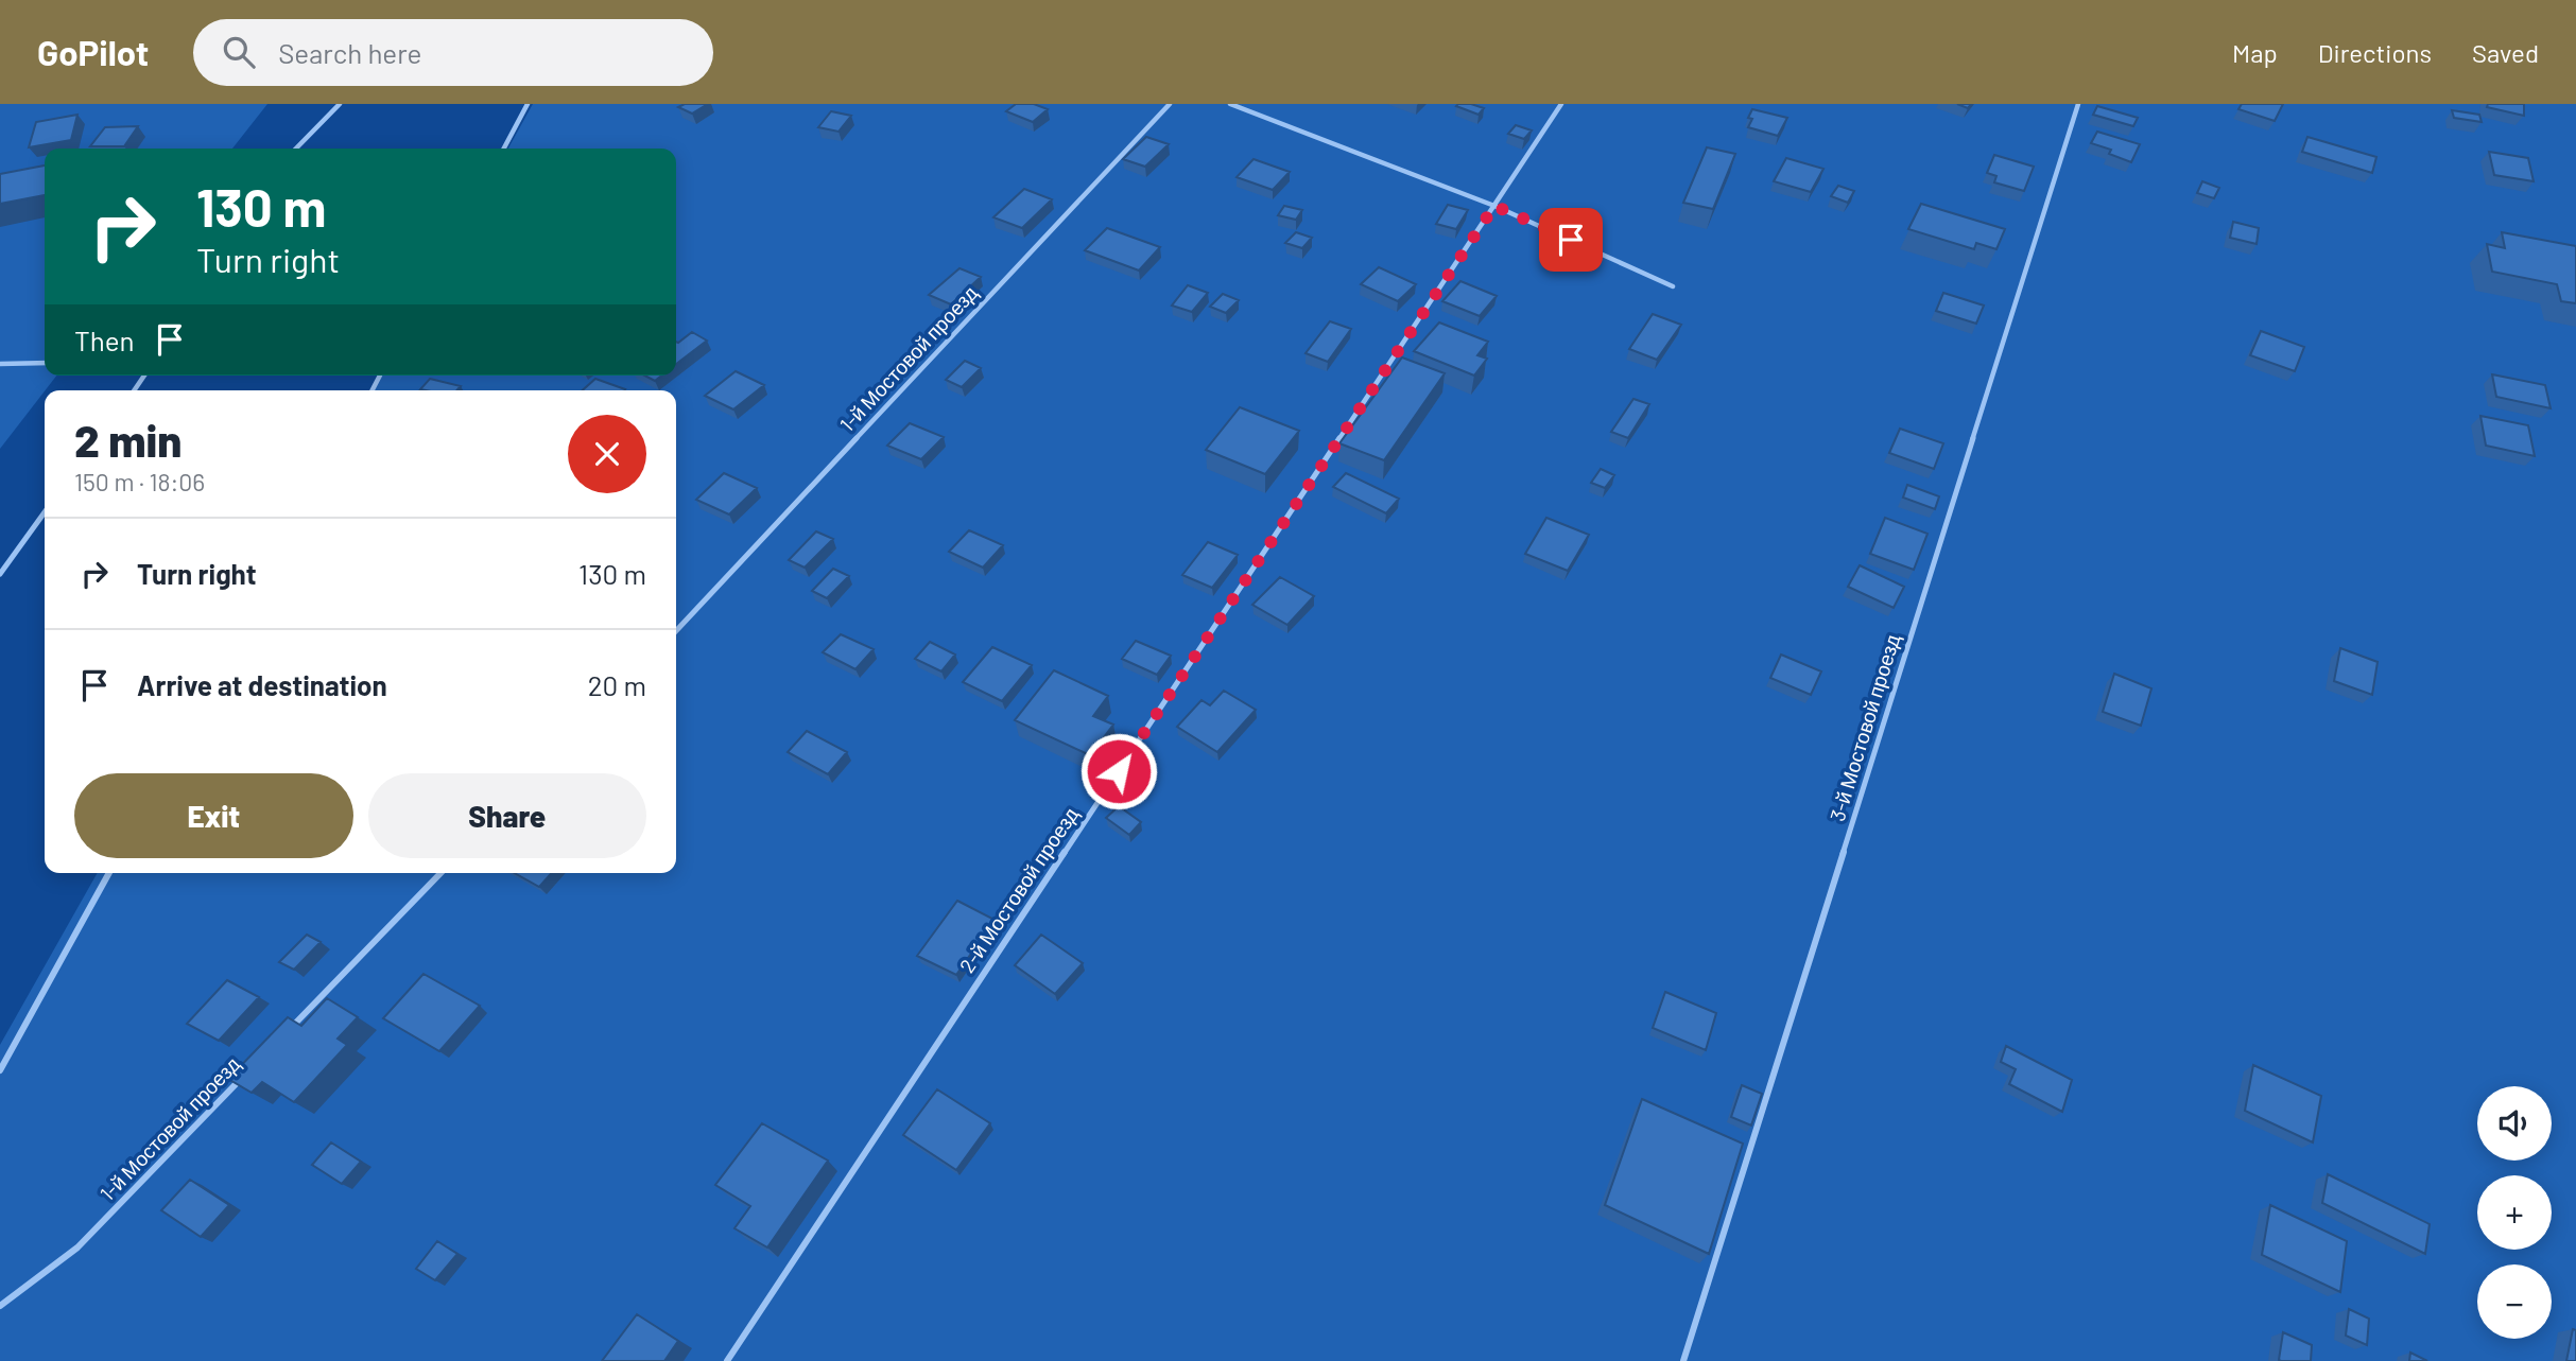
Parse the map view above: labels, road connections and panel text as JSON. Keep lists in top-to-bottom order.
{
  "streets": {
    "lane": ["1-й Мостовой проезд", "3-й Мостовой проезд", "2-й Мостовой проезд"]
  },
  "page": {
    "header": "GoPilot",
    "search": "Search here",
    "nav": ["Map", "Directions", "Saved"],
    "turn": ["130 m", "Turn right"],
    "then": "Then",
    "heading": ["2 min", "150 m · 18:06"],
    "list": [
      {
        "name": "Turn right",
        "value": "130 m"
      },
      {
        "name": "Arrive at destination",
        "value": "20 m"
      }
    ],
    "buttons": ["Exit", "Share"],
    "map_buttons": ["+", "−"]
  }
}
